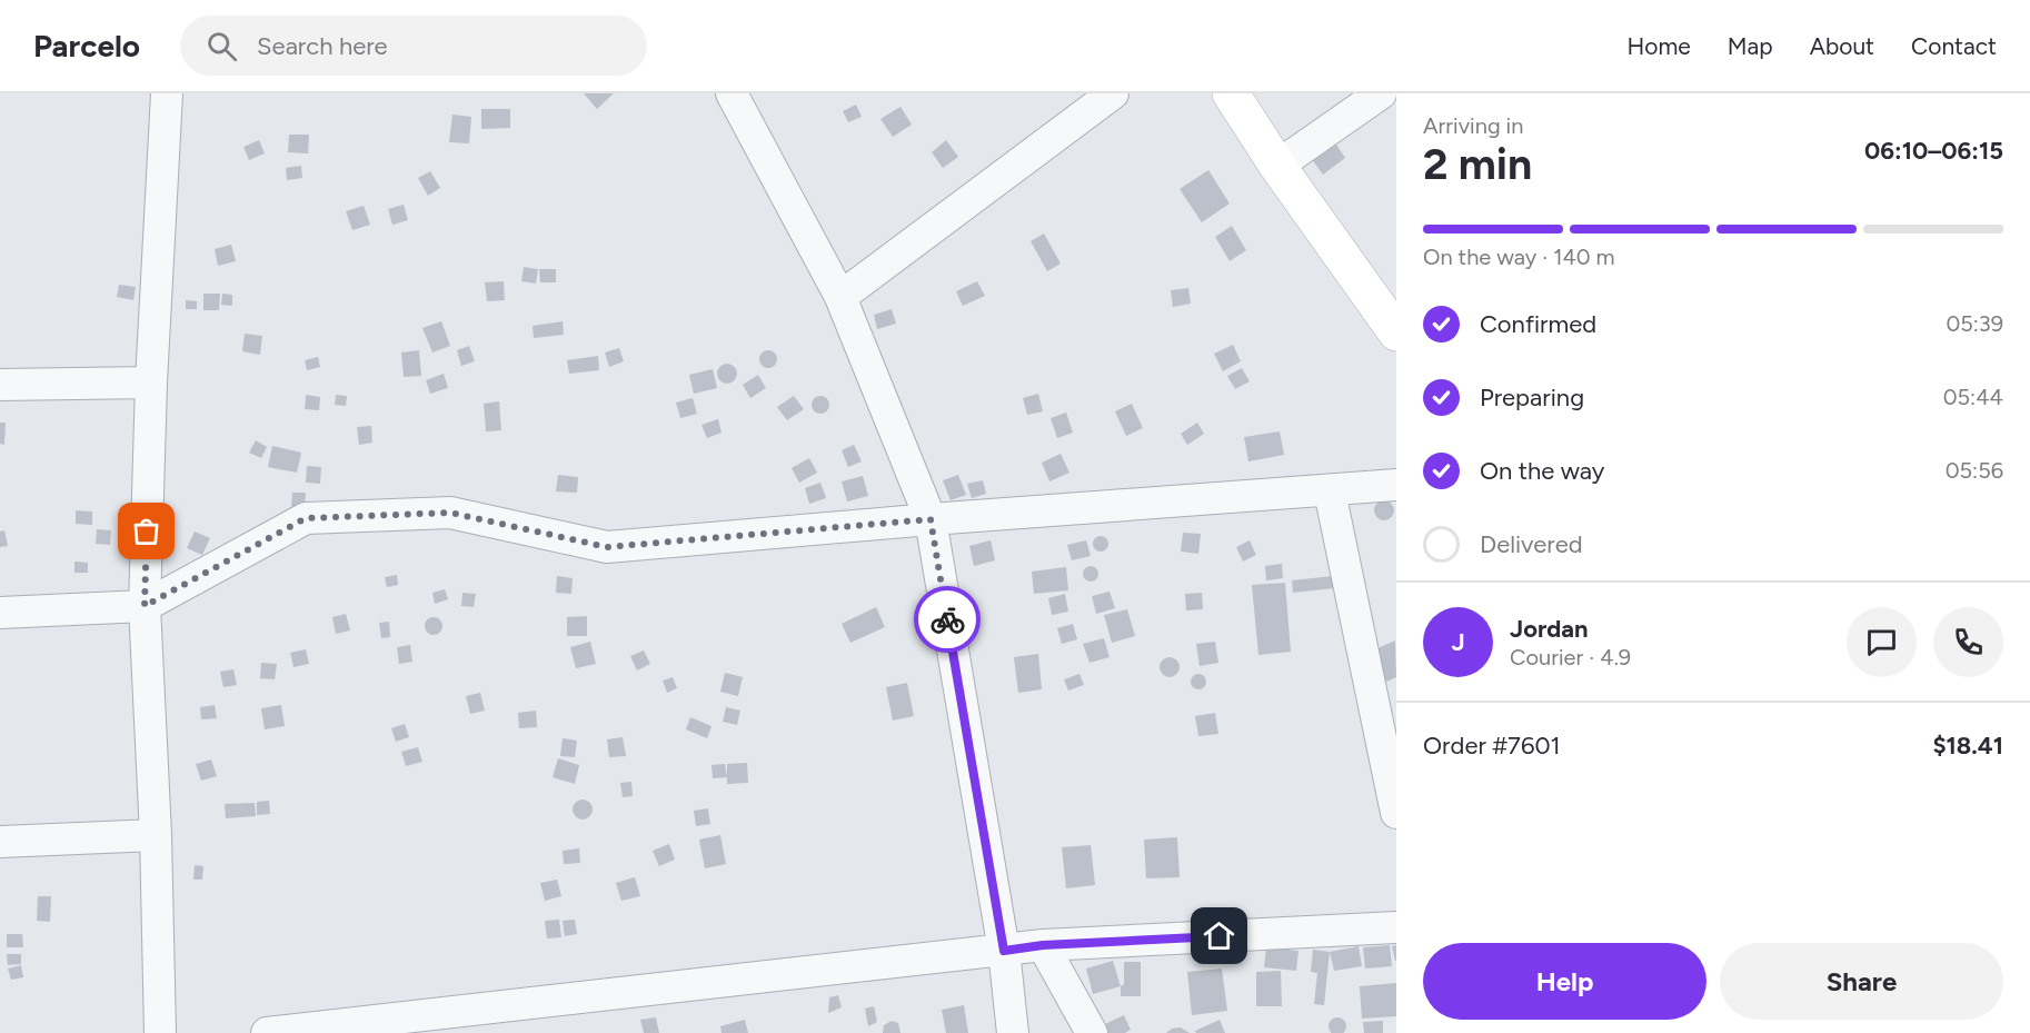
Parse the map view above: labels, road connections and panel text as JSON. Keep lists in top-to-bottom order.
{
  "page": {
    "header": "Parcelo",
    "search": "Search here",
    "nav": [
      "Home",
      "Map",
      "About",
      "Contact"
    ],
    "heading": ["2 min", "Arriving in", "06:10–06:15"],
    "panel": [
      "Jordan",
      "Courier · 4.9",
      "Order #7601",
      "$18.41"
    ],
    "bar": "On the way · 140 m",
    "list": [
      ["Confirmed", "05:39"],
      ["Preparing", "05:44"],
      ["On the way", "05:56"],
      "Delivered"
    ],
    "round": "J",
    "buttons": ["Help", "Share"]
  }
}
